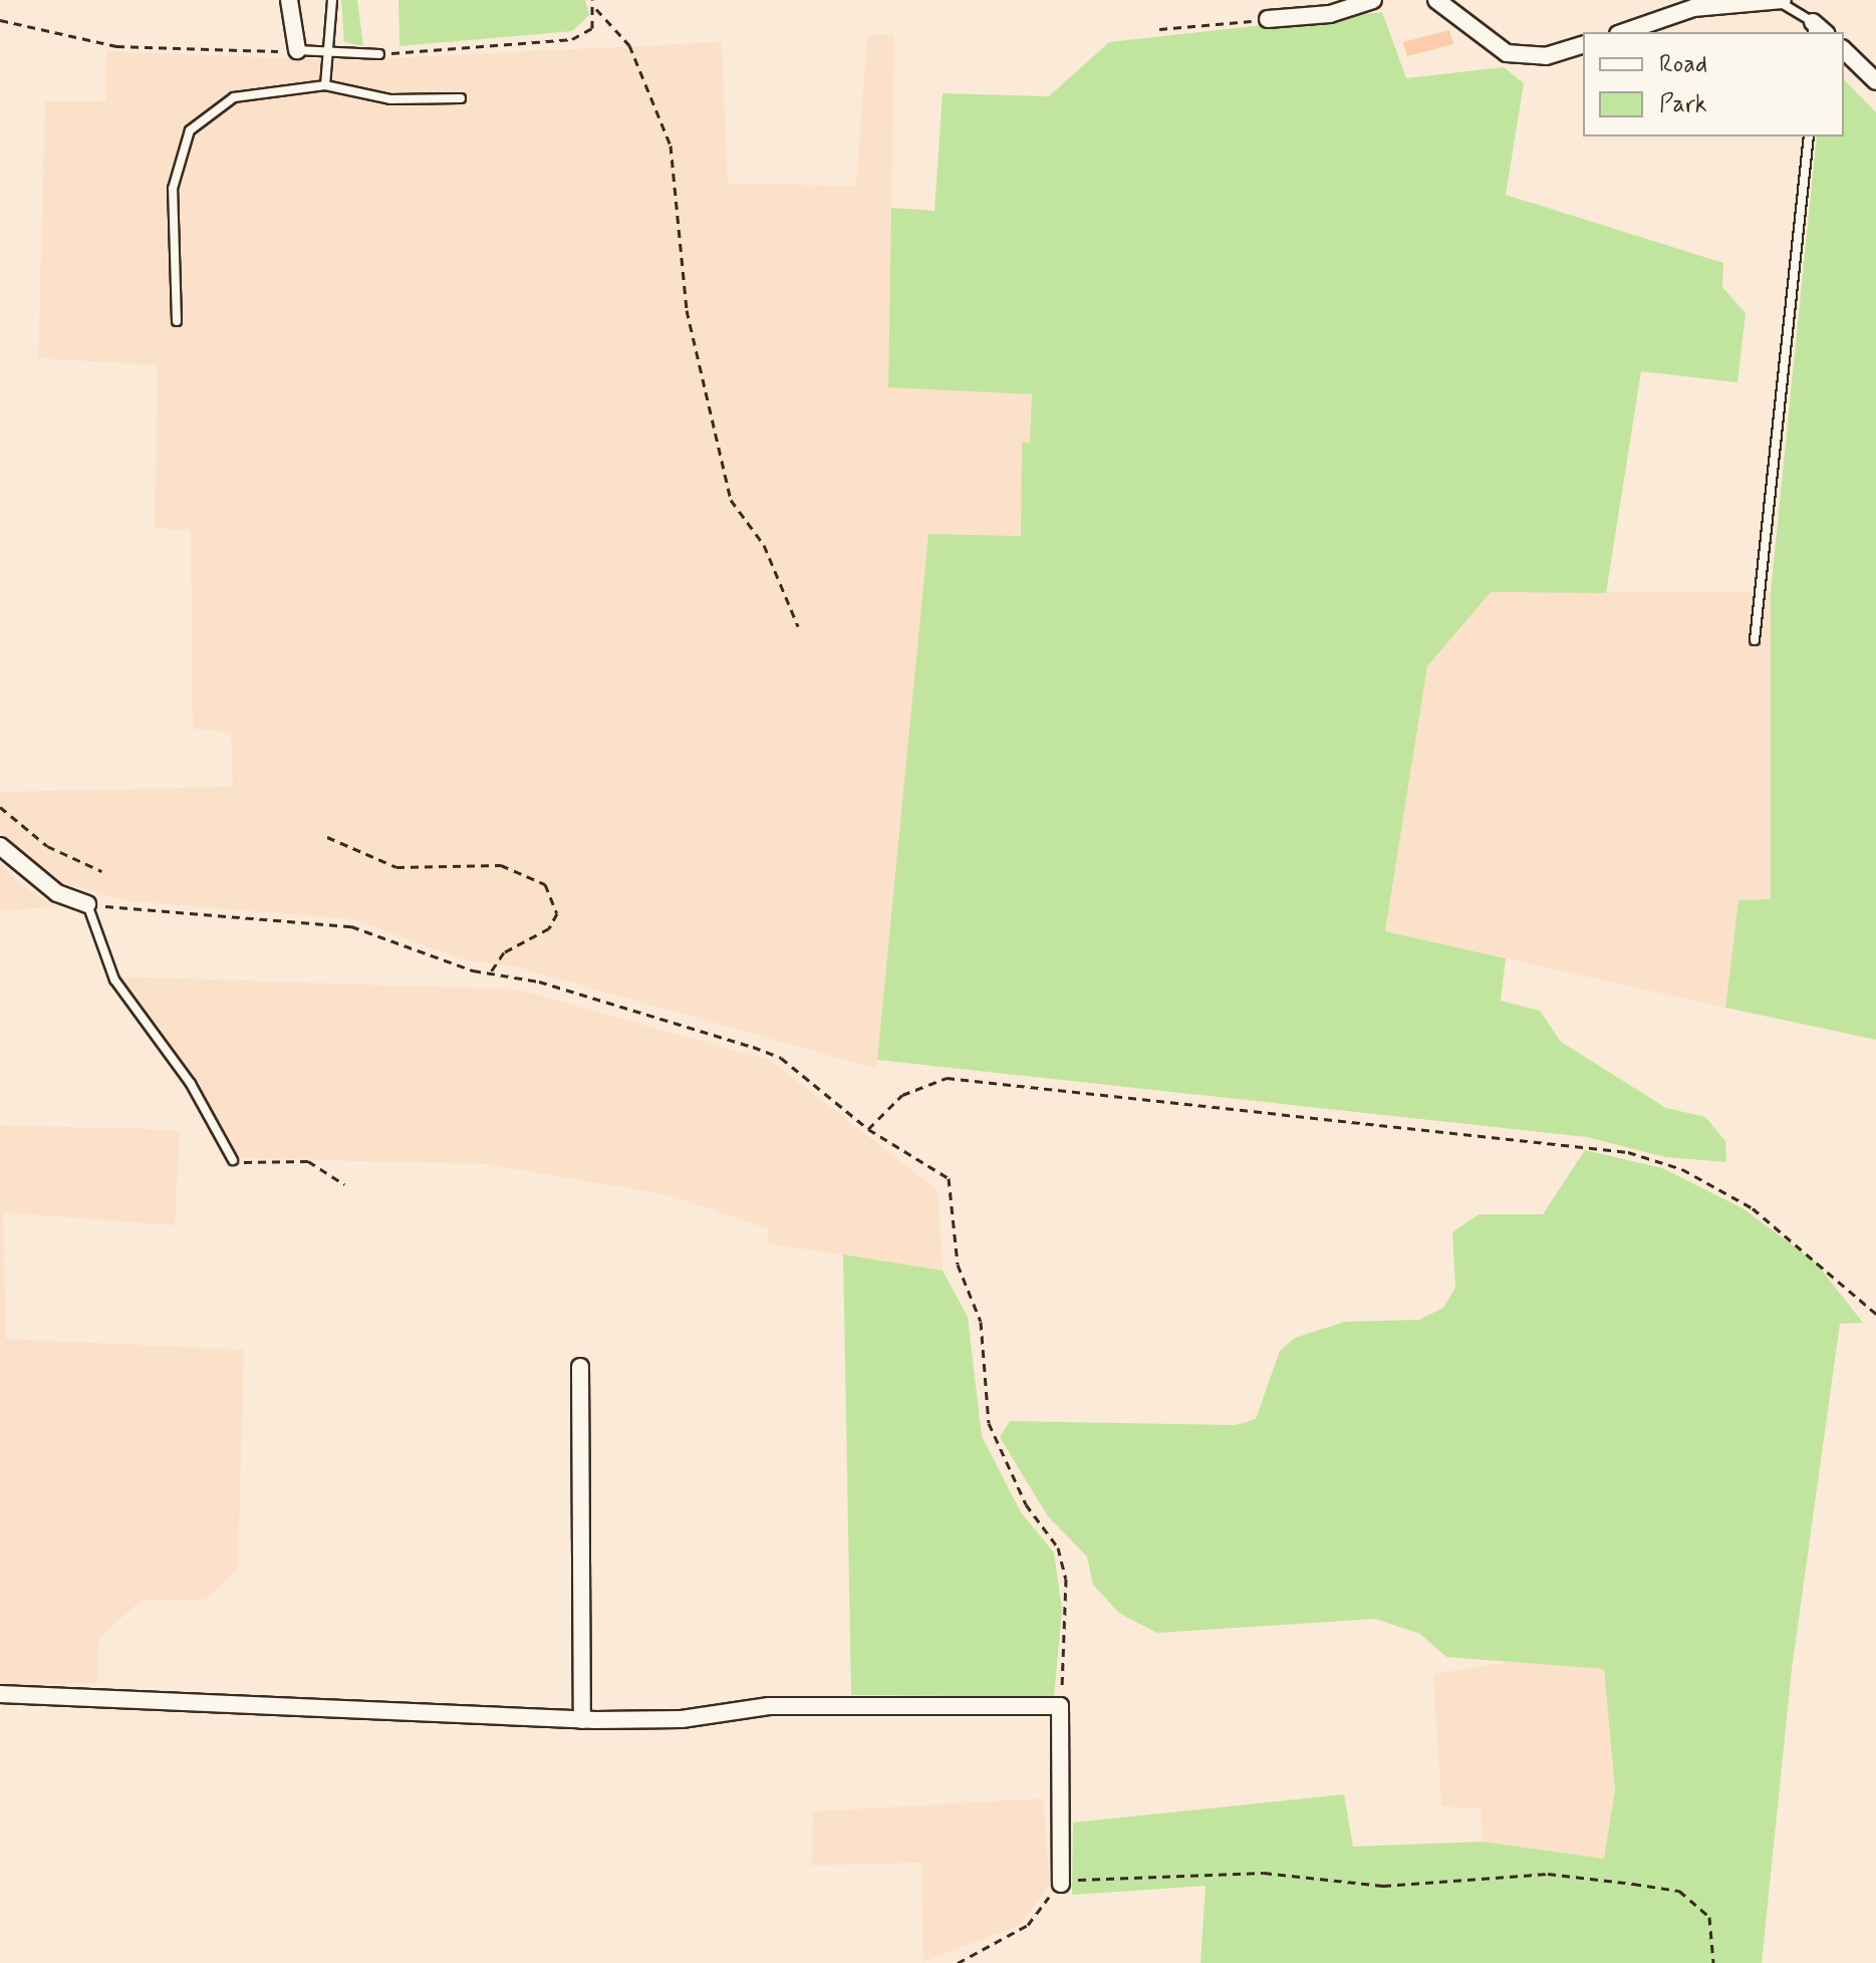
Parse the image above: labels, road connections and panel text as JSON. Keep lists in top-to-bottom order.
{
  "legend": ["Road", "Park"]
}
